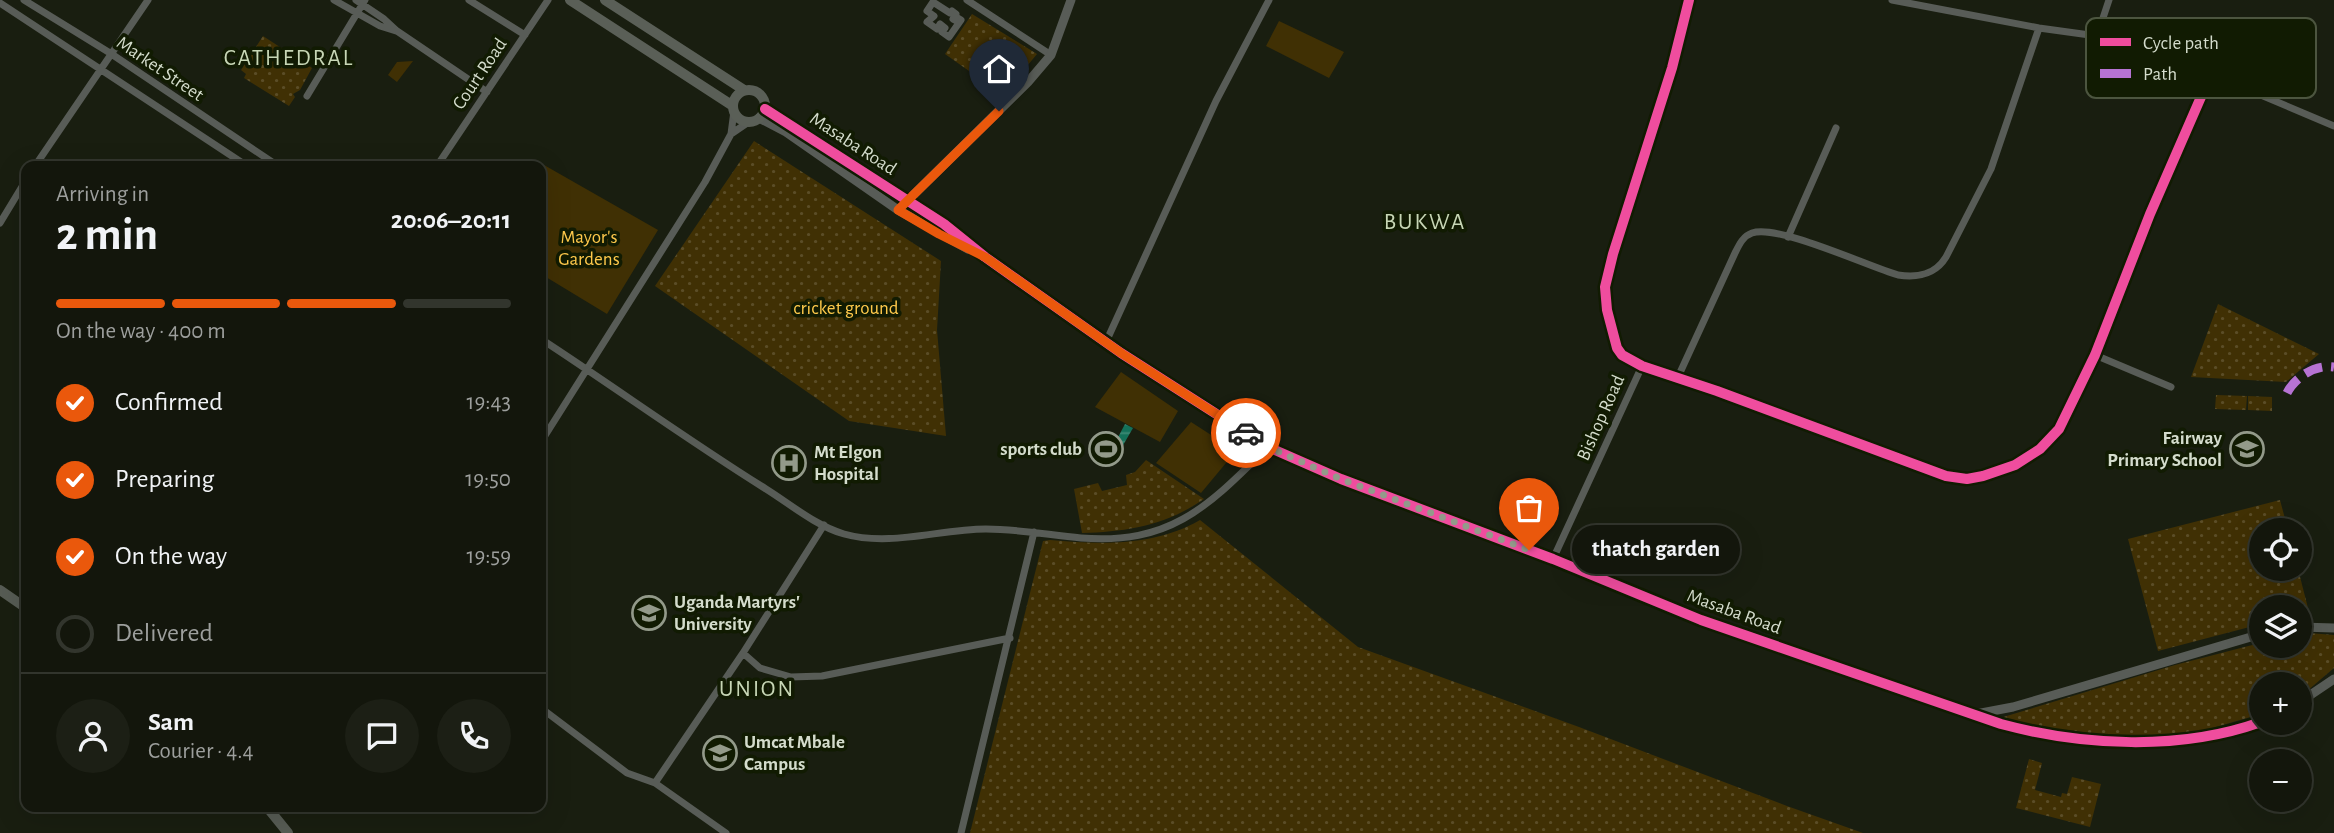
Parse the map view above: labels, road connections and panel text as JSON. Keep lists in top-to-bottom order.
{
  "streets": {
    "street": [
      "Market Street",
      "Court Road",
      "Masaba Road",
      "Bishop Road"
    ]
  },
  "crossings": [
    ["Masaba Road", "Bishop Road"]
  ],
  "districts": ["CATHEDRAL", "BUKWA", "UNION"],
  "parks": ["Mayor's Gardens", "cricket ground"],
  "places": {
    "sports": ["sports club"],
    "school or university": ["Fairway Primary School", "Uganda Martyrs' University", "Umcat Mbale Campus"],
    "hospital": ["Mt Elgon Hospital"],
    "other": ["thatch garden"]
  },
  "legend": ["Cycle path", "Path"],
  "page": {
    "heading": ["2 min", "Arriving in", "20:06–20:11"],
    "panel": ["Sam", "Courier · 4.4"],
    "bar": "On the way · 400 m",
    "list": [
      ["Confirmed", "19:43"],
      ["Preparing", "19:50"],
      ["On the way", "19:59"],
      "Delivered"
    ],
    "map_buttons": ["+", "−"],
    "bubble": "thatch garden"
  }
}
